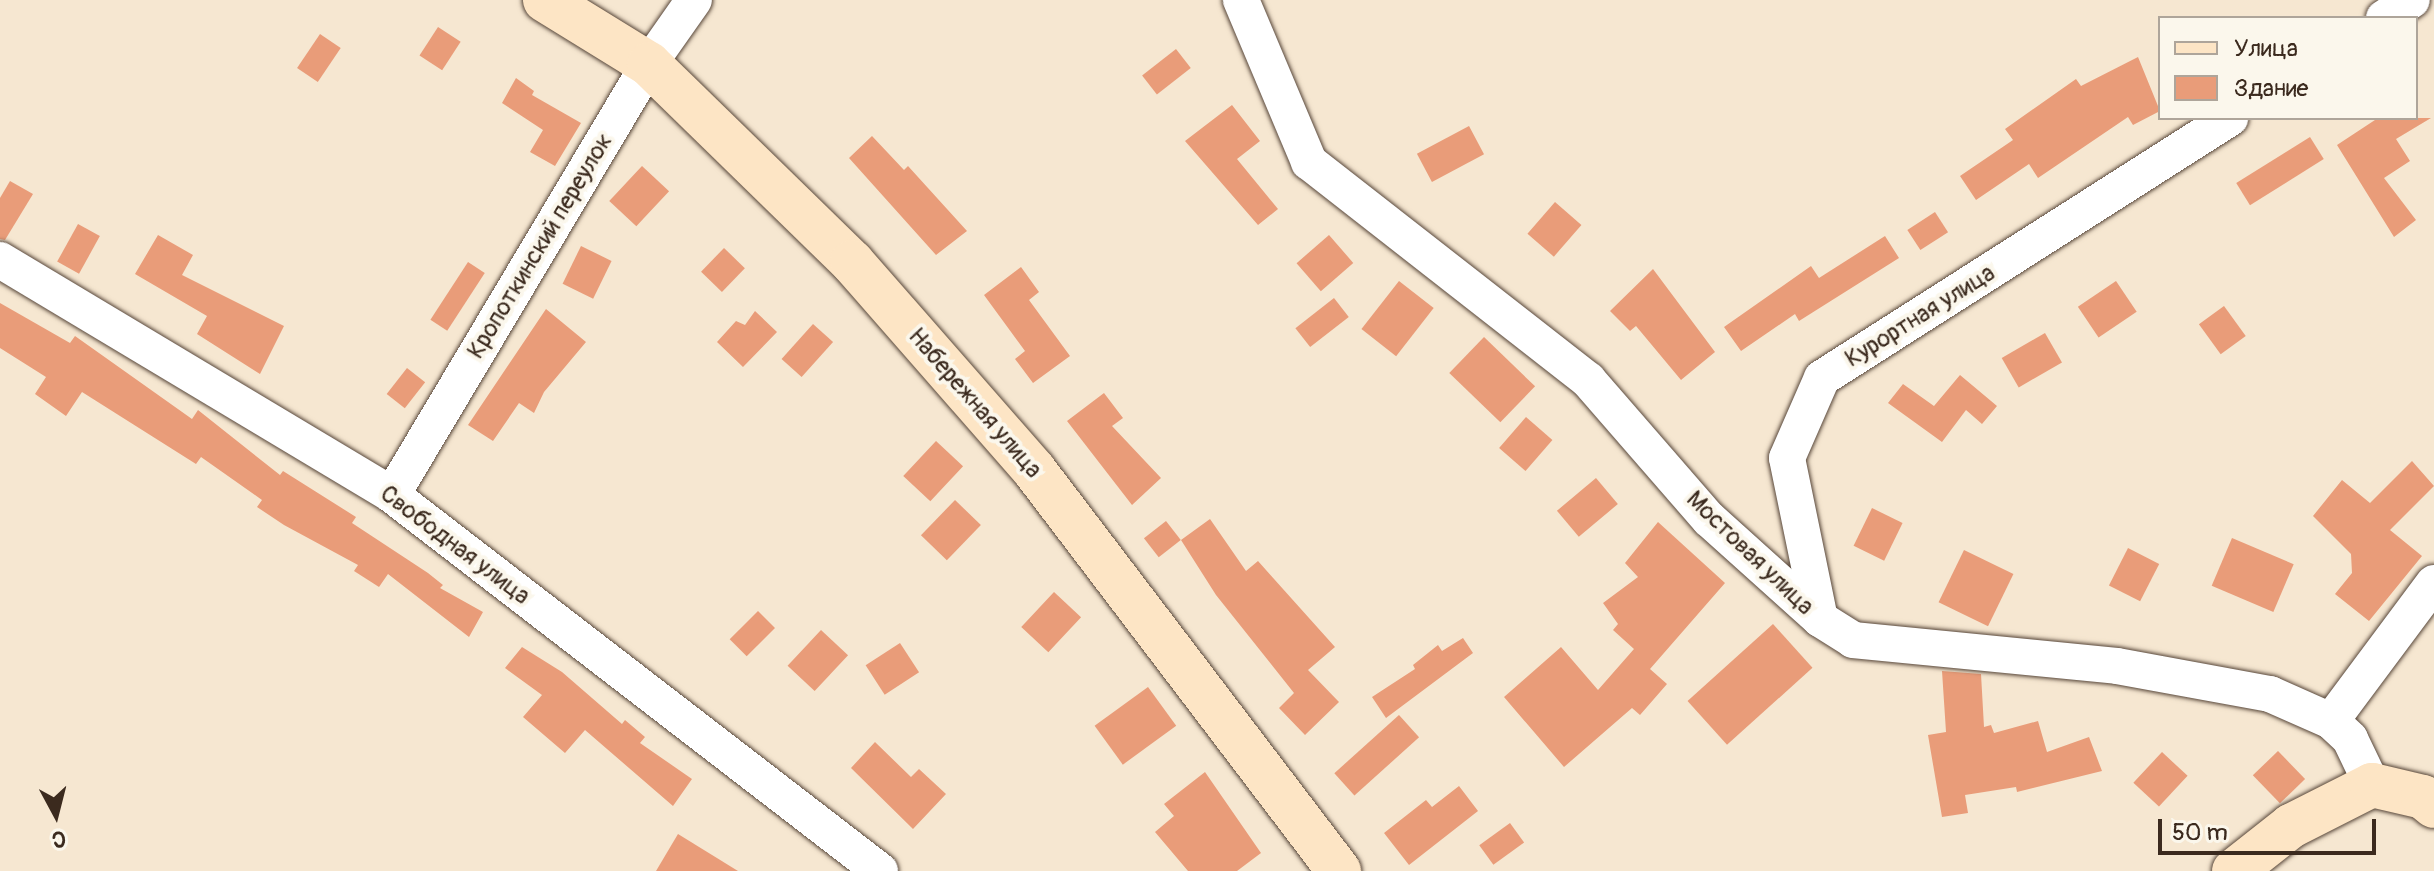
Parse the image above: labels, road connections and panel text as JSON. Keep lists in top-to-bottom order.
{
  "streets": {
    "street": [
      "Кропоткинский переулок",
      "Курортная улица",
      "Набережная улица",
      "Свободная улица",
      "Мостовая улица"
    ]
  },
  "crossings": [
    ["Кропоткинский переулок", "Набережная улица"],
    ["Кропоткинский переулок", "Свободная улица"],
    ["Курортная улица", "Мостовая улица"]
  ],
  "legend": ["Улица", "Здание"],
  "scale_bar": "50 m",
  "north": "bottom"
}
